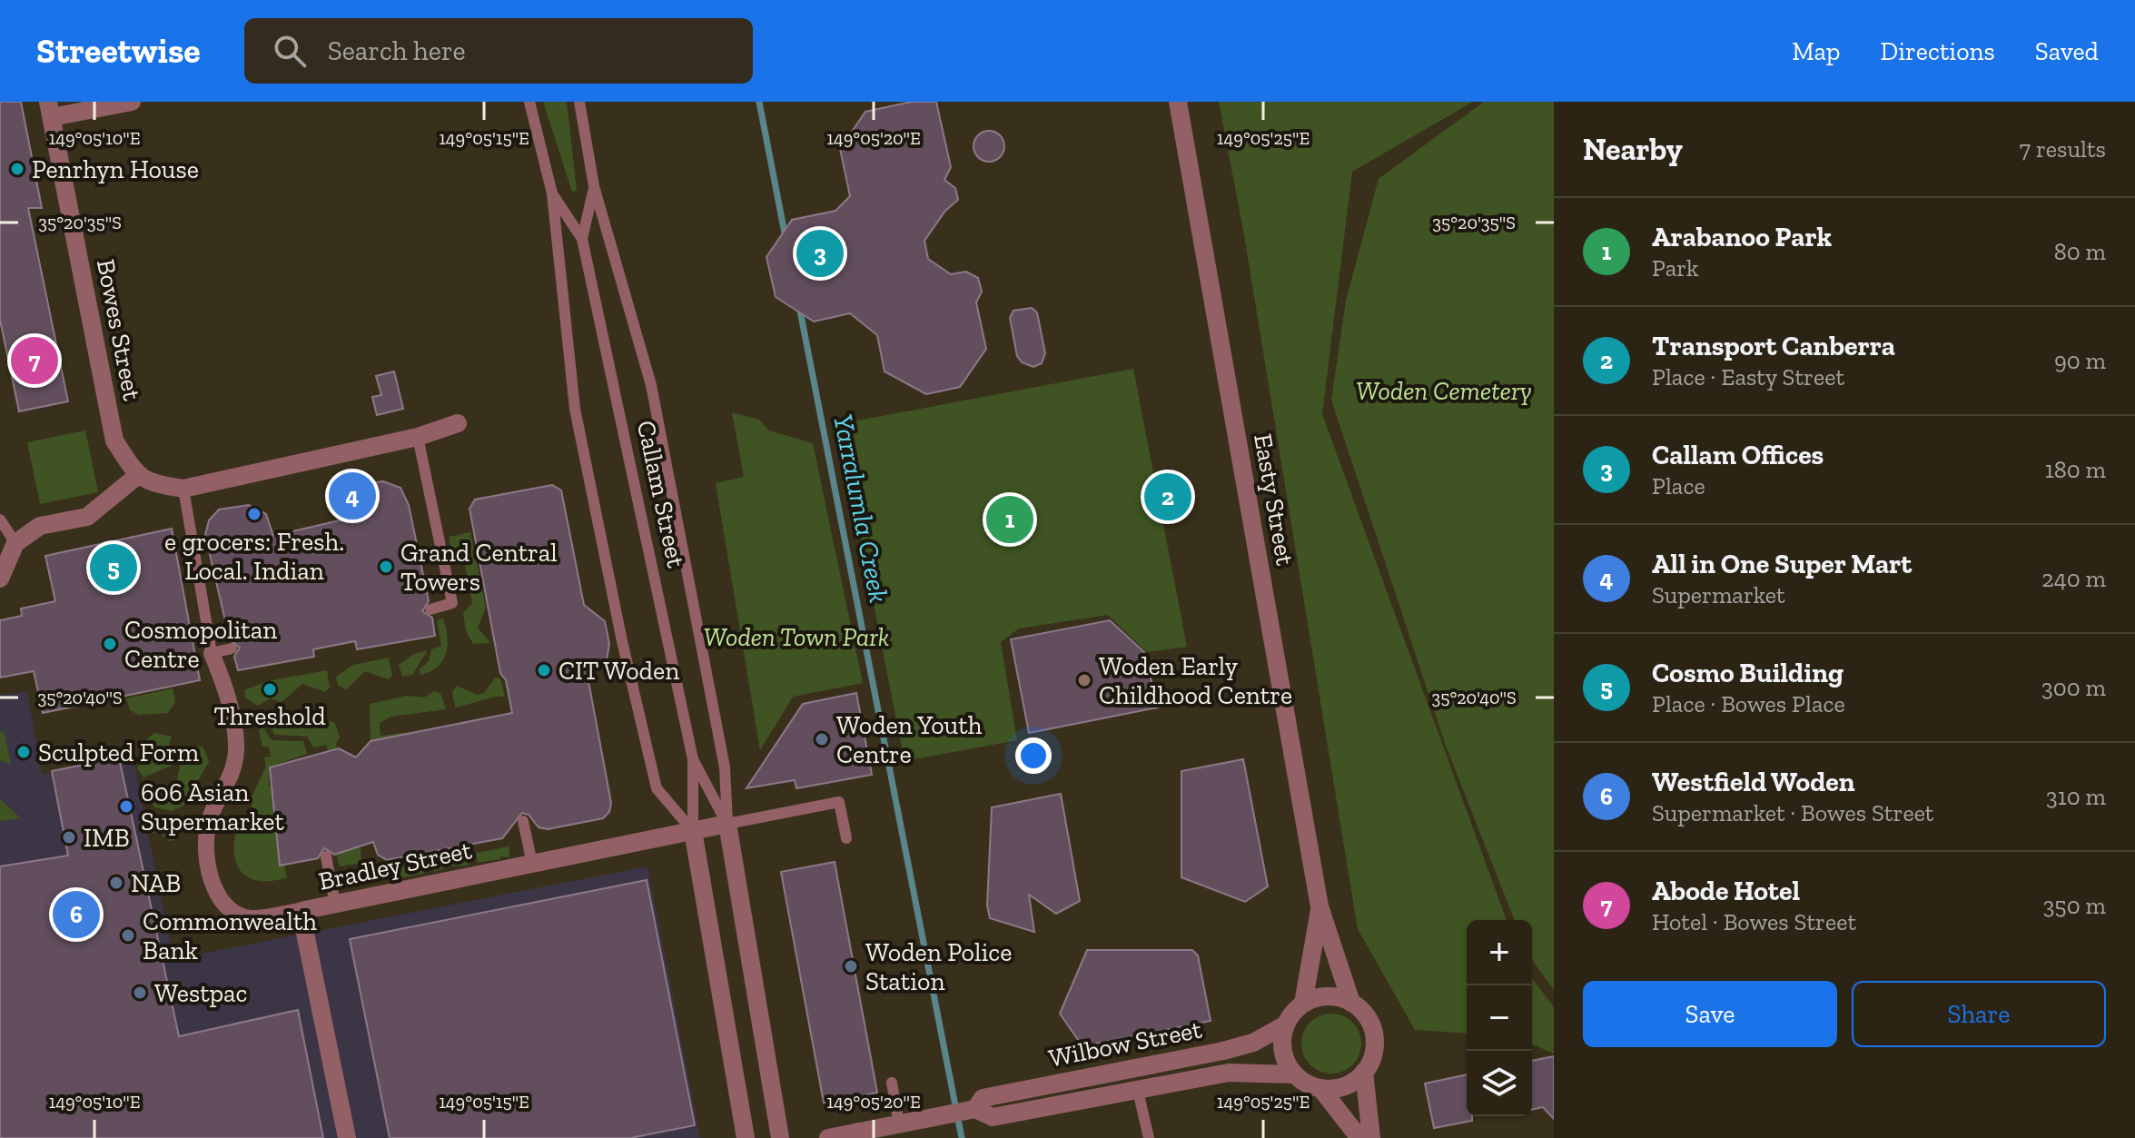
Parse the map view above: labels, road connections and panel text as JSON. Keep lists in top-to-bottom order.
{
  "streets": {
    "street": [
      "Bowes Street",
      "Easty Street",
      "Bradley Street",
      "Wilbow Street"
    ],
    "lane": ["Callam Street"]
  },
  "crossings": [
    ["Easty Street", "Wilbow Street"]
  ],
  "water": ["Yarralumla Creek"],
  "parks": ["Woden Cemetery", "Woden Town Park"],
  "places": [
    "Penrhyn House",
    "e grocers: Fresh. Local. Indian",
    "Grand Central Towers",
    "Cosmopolitan Centre",
    "CIT Woden",
    "Woden Early Childhood Centre",
    "Threshold",
    "Woden Youth Centre",
    "Sculpted Form",
    "606 Asian Supermarket",
    "IMB",
    "NAB",
    "Commonwealth Bank",
    "Woden Police Station",
    "Westpac"
  ],
  "page": {
    "header": "Streetwise",
    "search": "Search here",
    "nav": ["Map", "Directions", "Saved"],
    "heading": ["Nearby", "7 results"],
    "list": [
      {
        "mark": "1",
        "name": "Arabanoo Park",
        "note": "Park",
        "value": "80 m"
      },
      {
        "mark": "2",
        "name": "Transport Canberra",
        "note": "Place · Easty Street",
        "value": "90 m"
      },
      {
        "mark": "3",
        "name": "Callam Offices",
        "note": "Place",
        "value": "180 m"
      },
      {
        "mark": "4",
        "name": "All in One Super Mart",
        "note": "Supermarket",
        "value": "240 m"
      },
      {
        "mark": "5",
        "name": "Cosmo Building",
        "note": "Place · Bowes Place",
        "value": "300 m"
      },
      {
        "mark": "6",
        "name": "Westfield Woden",
        "note": "Supermarket · Bowes Street",
        "value": "310 m"
      },
      {
        "mark": "7",
        "name": "Abode Hotel",
        "note": "Hotel · Bowes Street",
        "value": "350 m"
      }
    ],
    "pins": [
      "3",
      "7",
      "4",
      "2",
      "1",
      "5",
      "6"
    ],
    "map_buttons": ["+", "−"],
    "buttons": ["Save", "Share"]
  },
  "coordinates": [
    "149°05'10\"E",
    "149°05'15\"E",
    "149°05'20\"E",
    "149°05'25\"E",
    "35°20'35\"S",
    "35°20'40\"S"
  ]
}
